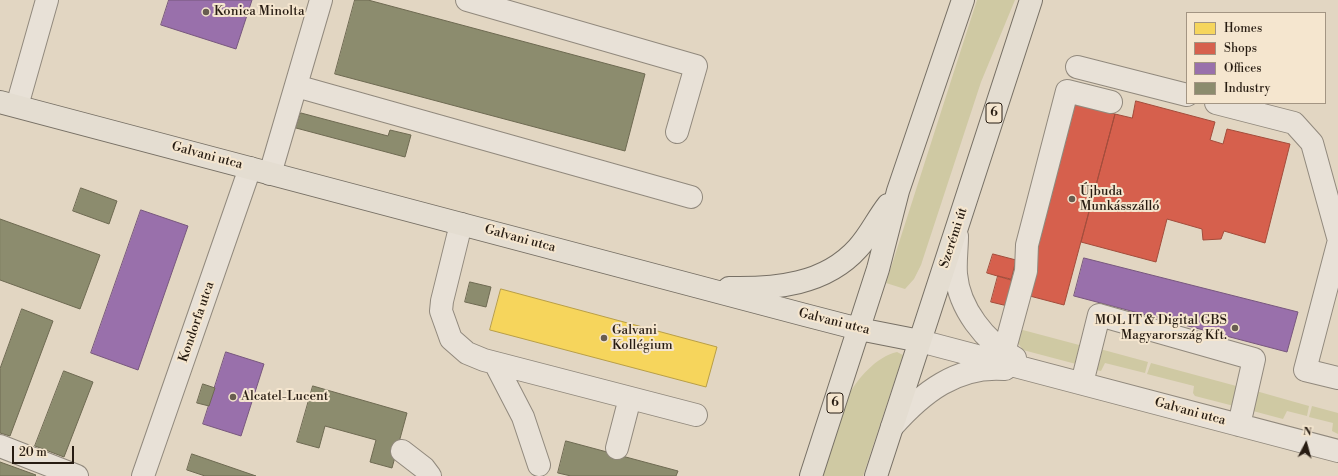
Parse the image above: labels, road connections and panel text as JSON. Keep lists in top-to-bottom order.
{
  "streets": {
    "main road": ["6", "Galvani utca", "Szerémi út"],
    "street": ["Kondorfa utca"]
  },
  "crossings": [
    ["6", "Galvani utca"],
    ["Galvani utca", "Szerémi út"],
    ["Galvani utca", "Kondorfa utca"]
  ],
  "places": [
    "Konica Minolta",
    "Újbuda Munkásszálló",
    "MOL IT & Digital GBS Magyarország Kft.",
    "Galvani Kollégium",
    "Alcatel-Lucent"
  ],
  "legend": [
    "Homes",
    "Shops",
    "Offices",
    "Industry"
  ],
  "scale_bar": "20 m",
  "north": "top"
}
